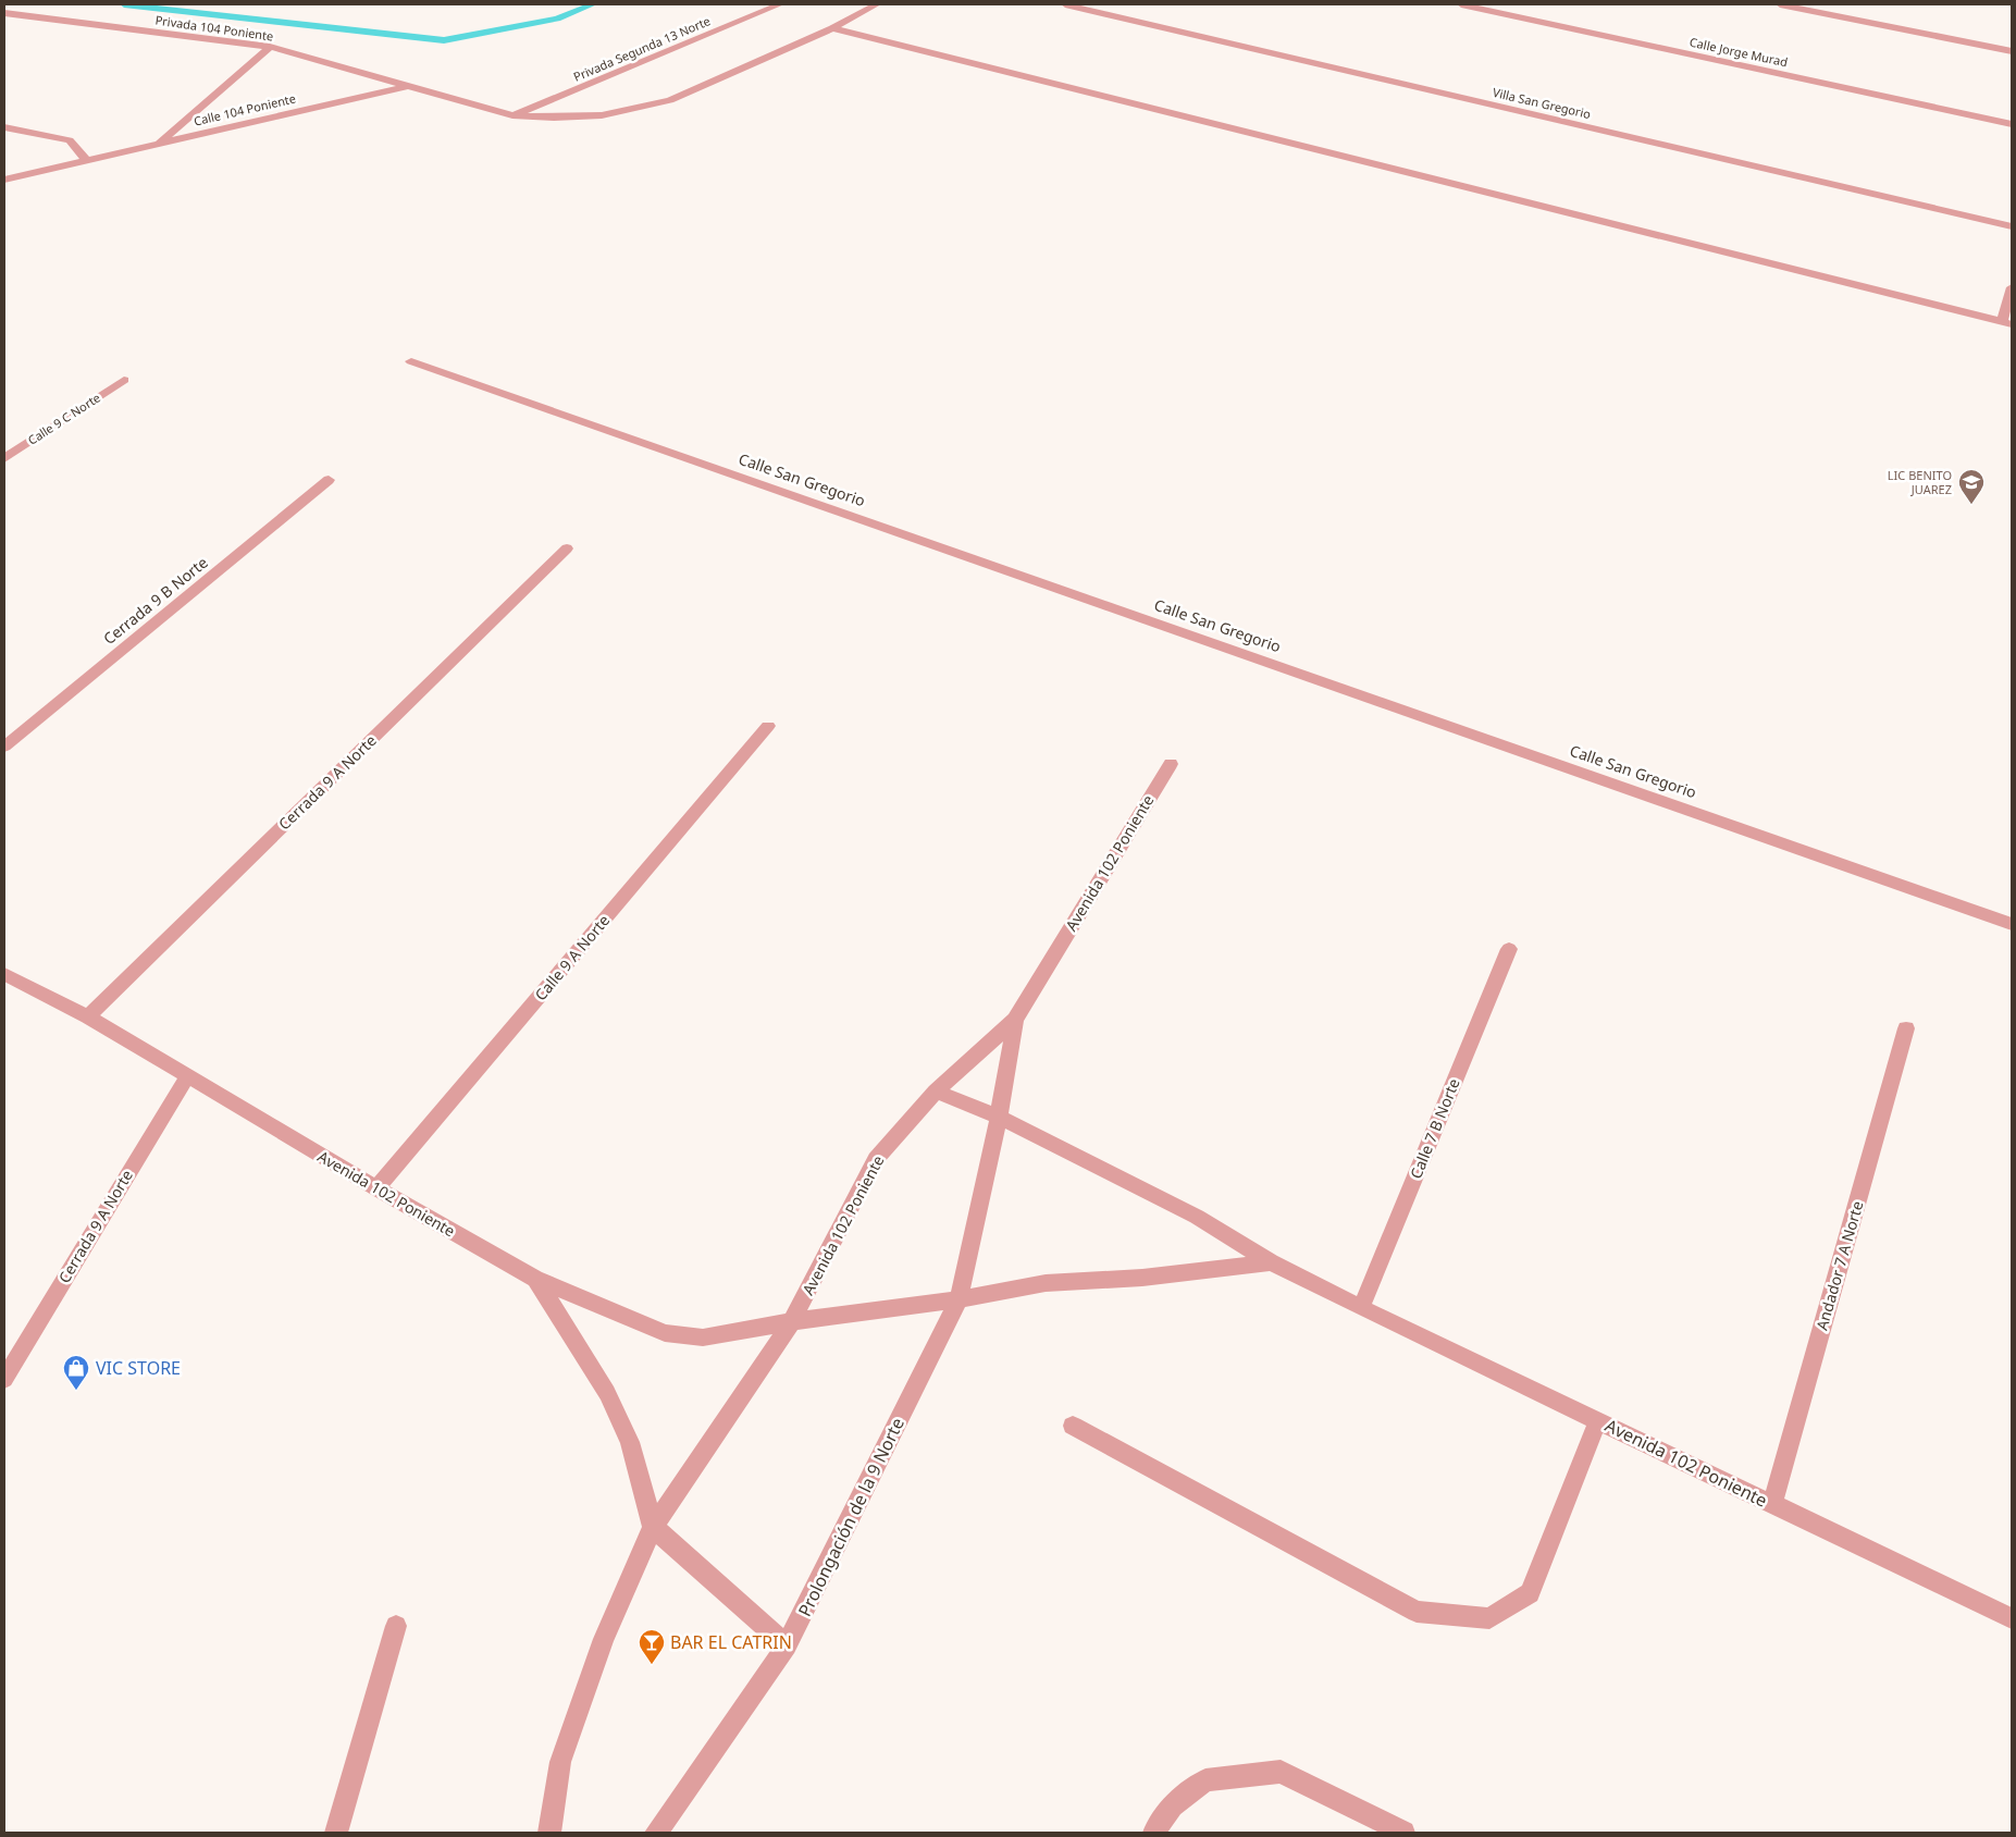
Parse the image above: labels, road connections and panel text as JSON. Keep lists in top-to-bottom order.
{
  "streets": {
    "street": [
      "Privada 104 Poniente",
      "Privada Segunda 13 Norte",
      "Calle Jorge Murad",
      "Villa San Gregorio",
      "Calle 104 Poniente",
      "Calle 9 C Norte",
      "Calle San Gregorio",
      "Cerrada 9 B Norte",
      "Cerrada 9 A Norte",
      "Avenida 102 Poniente",
      "Calle 9 A Norte",
      "Calle 7 B Norte",
      "Andador 7 A Norte",
      "Prolongación de la 9 Norte"
    ]
  },
  "crossings": [
    ["Privada 104 Poniente", "Privada Segunda 13 Norte"],
    ["Privada 104 Poniente", "Calle 104 Poniente"],
    ["Cerrada 9 A Norte", "Avenida 102 Poniente"],
    ["Avenida 102 Poniente", "Calle 9 A Norte"],
    ["Avenida 102 Poniente", "Calle 7 B Norte"],
    ["Avenida 102 Poniente", "Andador 7 A Norte"],
    ["Avenida 102 Poniente", "Prolongación de la 9 Norte"]
  ],
  "places": {
    "school or university": ["LIC BENITO JUAREZ"],
    "shop": ["VIC STORE"],
    "bar": ["BAR EL CATRIN"]
  }
}
